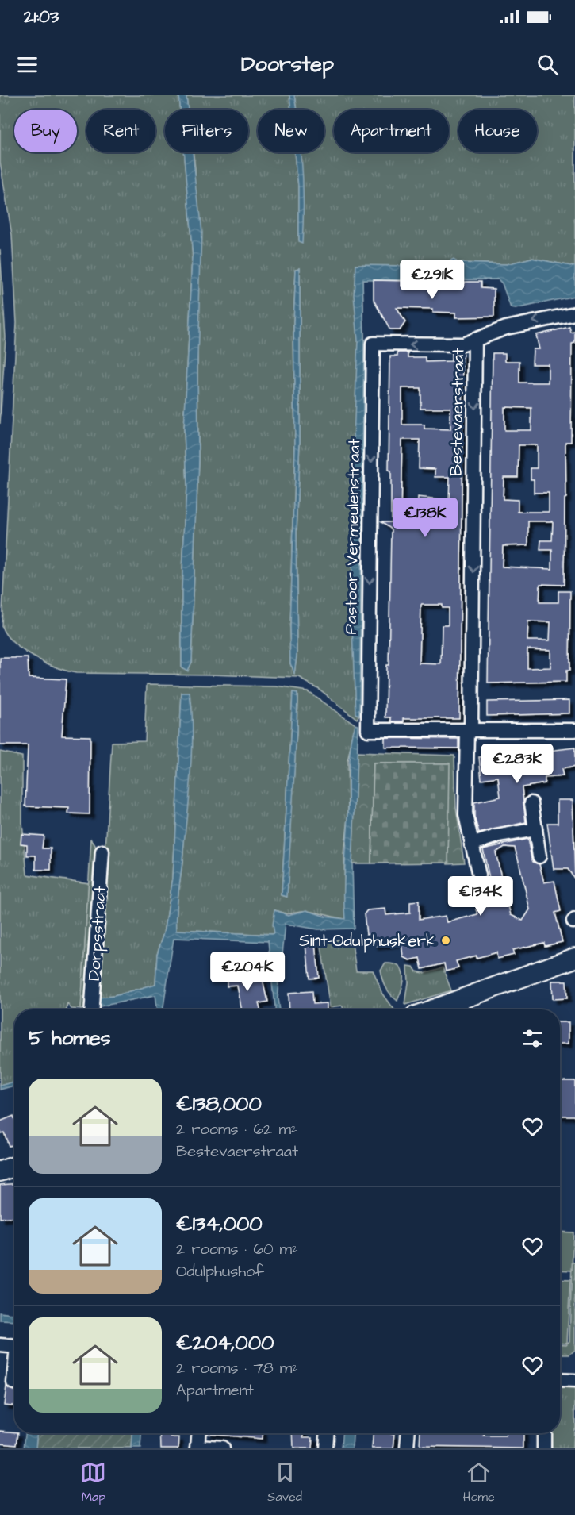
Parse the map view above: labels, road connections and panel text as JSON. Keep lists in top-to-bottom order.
{
  "streets": {
    "street": ["Bestevaerstraat", "Pastoor Vermeulenstraat", "Dorpsstraat"]
  },
  "crossings": [
    ["Bestevaerstraat", "Pastoor Vermeulenstraat"]
  ],
  "one_way": ["Bestevaerstraat"],
  "places": ["Sint-Odulphuskerk"],
  "page": {
    "status": "21:03",
    "header": "Doorstep",
    "chip": [
      "Buy",
      "Rent",
      "Filters",
      "New",
      "Apartment",
      "House"
    ],
    "price": [
      "€291K",
      "€138K",
      "€283K",
      "€134K",
      "€204K"
    ],
    "heading": "5 homes",
    "list": [
      {
        "name": "€138,000",
        "note": "2 rooms · 62 m² · Bestevaerstraat"
      },
      {
        "name": "€134,000",
        "note": "2 rooms · 60 m² · Odulphushof"
      },
      {
        "name": "€204,000",
        "note": "2 rooms · 78 m² · Apartment"
      }
    ],
    "tabs": ["Map", "Saved", "Home"]
  }
}
